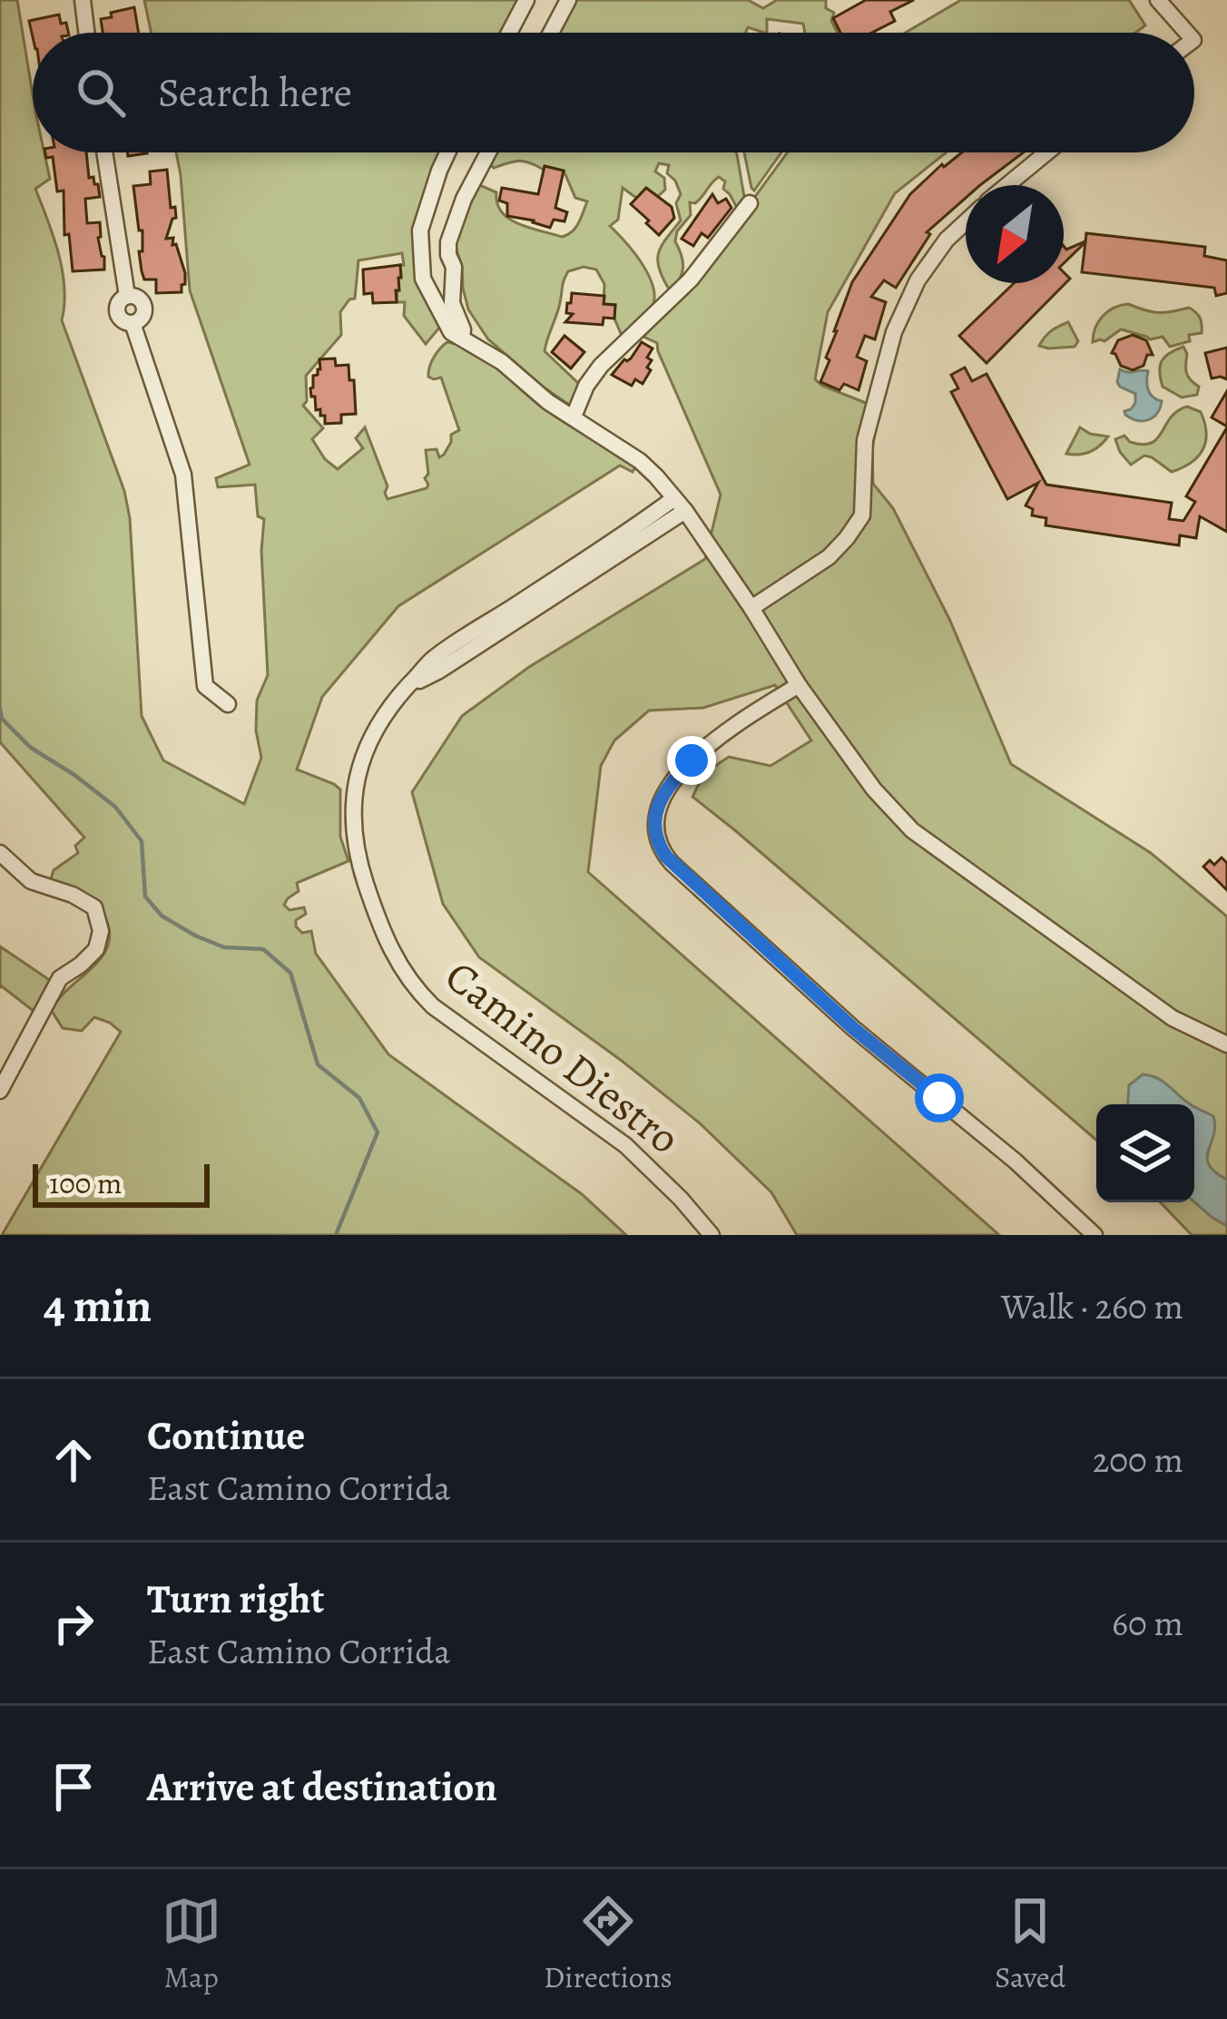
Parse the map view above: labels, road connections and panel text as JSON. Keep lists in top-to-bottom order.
{
  "streets": {
    "street": ["Camino Diestro"]
  },
  "scale_bar": "100 m",
  "north": "bottom left",
  "page": {
    "search": "Search here",
    "scale": "100 m",
    "heading": ["4 min", "Walk · 260 m"],
    "list": [
      ["Continue", "East Camino Corrida", "200 m"],
      ["Turn right", "East Camino Corrida", "60 m"],
      "Arrive at destination"
    ],
    "nav": ["Map", "Directions", "Saved"]
  }
}
